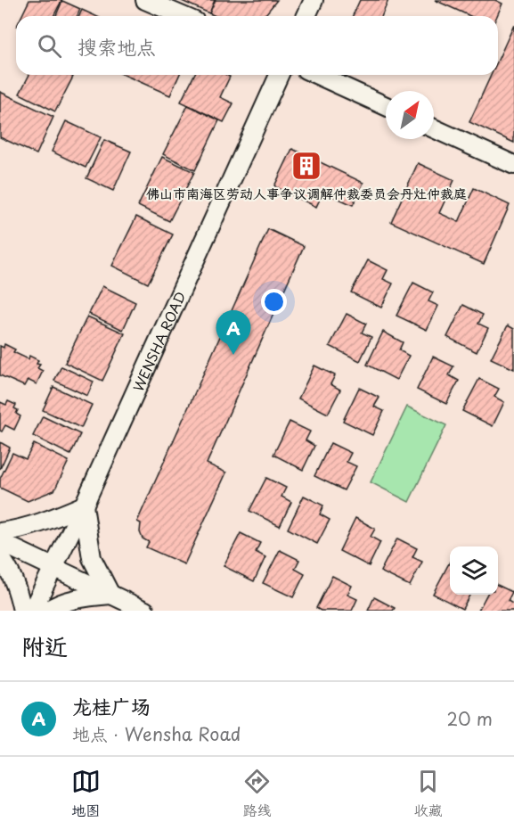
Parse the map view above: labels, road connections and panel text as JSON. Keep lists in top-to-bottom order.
{
  "streets": {
    "street": ["WENSHA ROAD"]
  },
  "places": {
    "building": ["佛山市南海区劳动人事争议调解仲裁委员会丹灶仲裁庭"]
  },
  "north": "top right",
  "page": {
    "search": "搜索地点",
    "pins": "A",
    "heading": "附近",
    "list": [
      {
        "mark": "A",
        "name": "龙桂广场",
        "note": "地点 · Wensha Road",
        "value": "20 m"
      }
    ],
    "nav": ["地图", "路线", "收藏"]
  }
}
